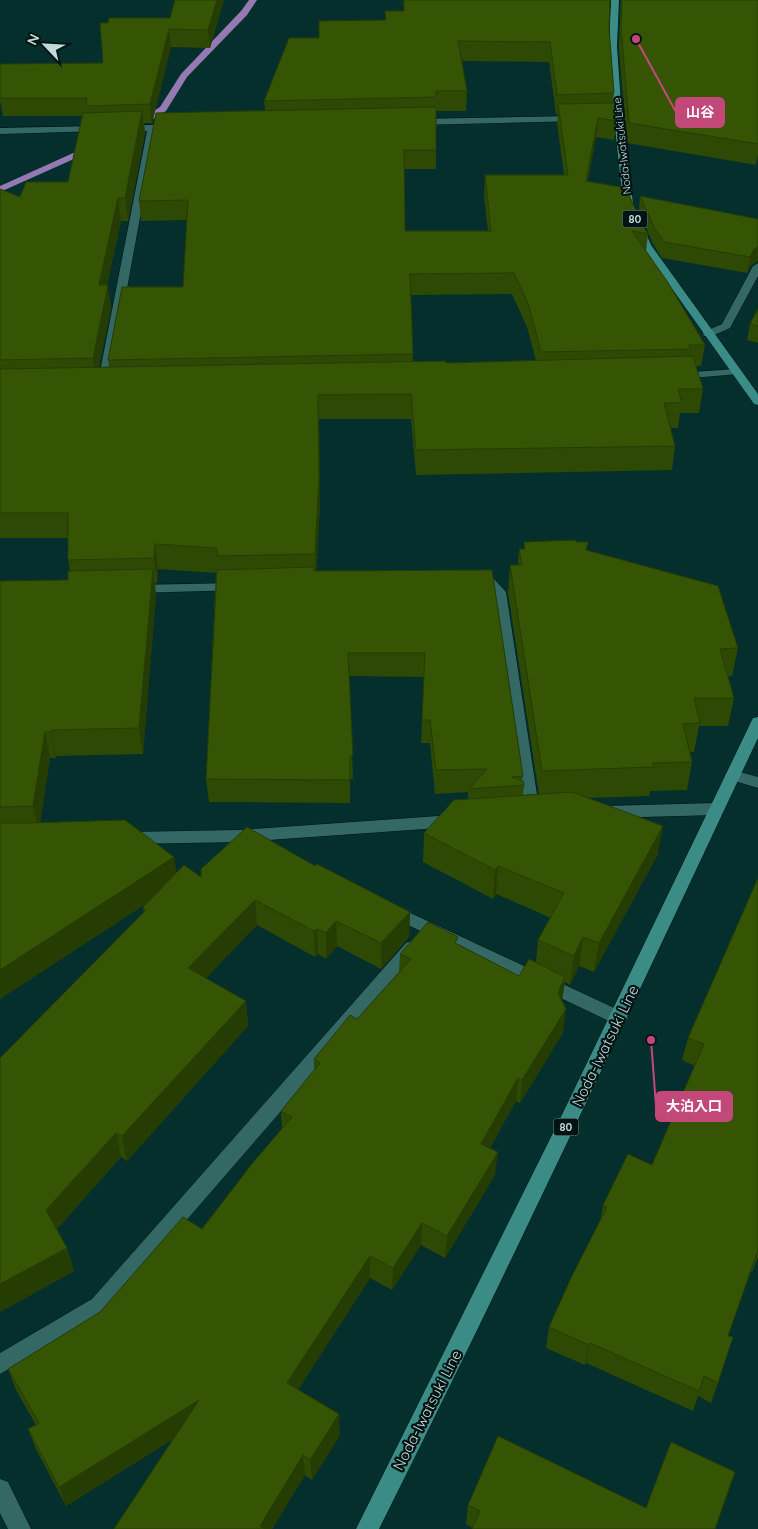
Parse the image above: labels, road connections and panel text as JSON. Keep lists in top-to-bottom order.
{
  "streets": {
    "main road": ["Noda-Iwatsuki Line", "80"]
  },
  "places": ["山谷", "大泊入口"],
  "north": "top left"
}
